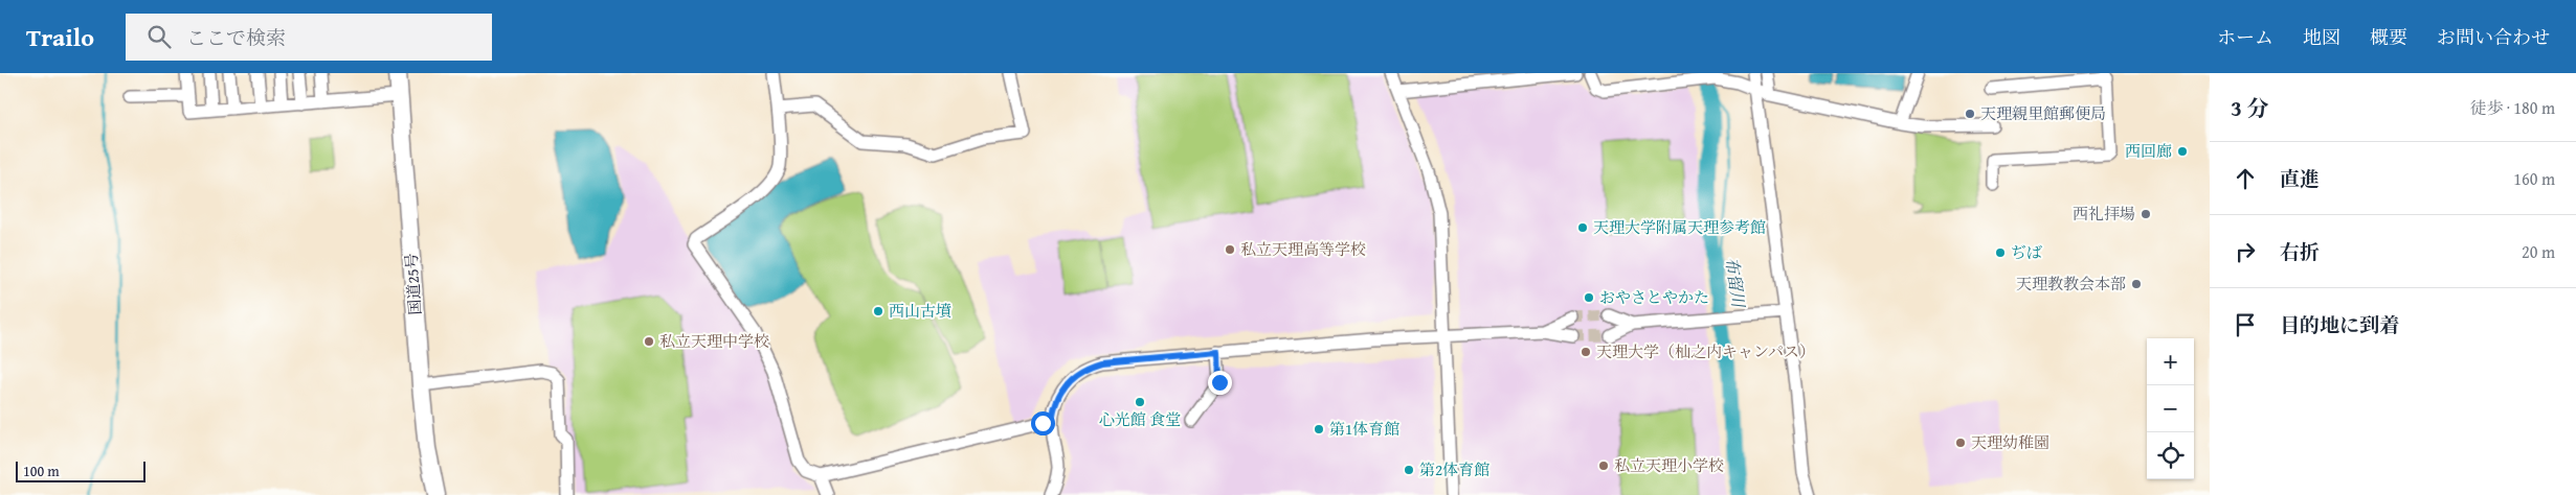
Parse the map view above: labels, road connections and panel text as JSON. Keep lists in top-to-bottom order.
{
  "streets": {
    "highway": ["国道25号"]
  },
  "water": ["布留川"],
  "places": [
    "天理親里館郵便局",
    "西回廊",
    "西礼拝場",
    "天理大学附属天理参考館",
    "私立天理高等学校",
    "ぢば",
    "天理教教会本部",
    "おやさとやかた",
    "西山古墳",
    "私立天理中学校",
    "天理大学（杣之内キャンパス）",
    "心光館 食堂",
    "第1体育館",
    "天理幼稚園",
    "私立天理小学校",
    "第2体育館"
  ],
  "scale_bar": "100 m",
  "page": {
    "header": "Trailo",
    "search": "ここで検索",
    "nav": [
      "ホーム",
      "地図",
      "概要",
      "お問い合わせ"
    ],
    "heading": ["3 分", "徒歩 · 180 m"],
    "list": [
      ["直進", "160 m"],
      ["右折", "20 m"],
      "目的地に到着"
    ],
    "map_buttons": ["+", "−"],
    "scale": "100 m"
  }
}
